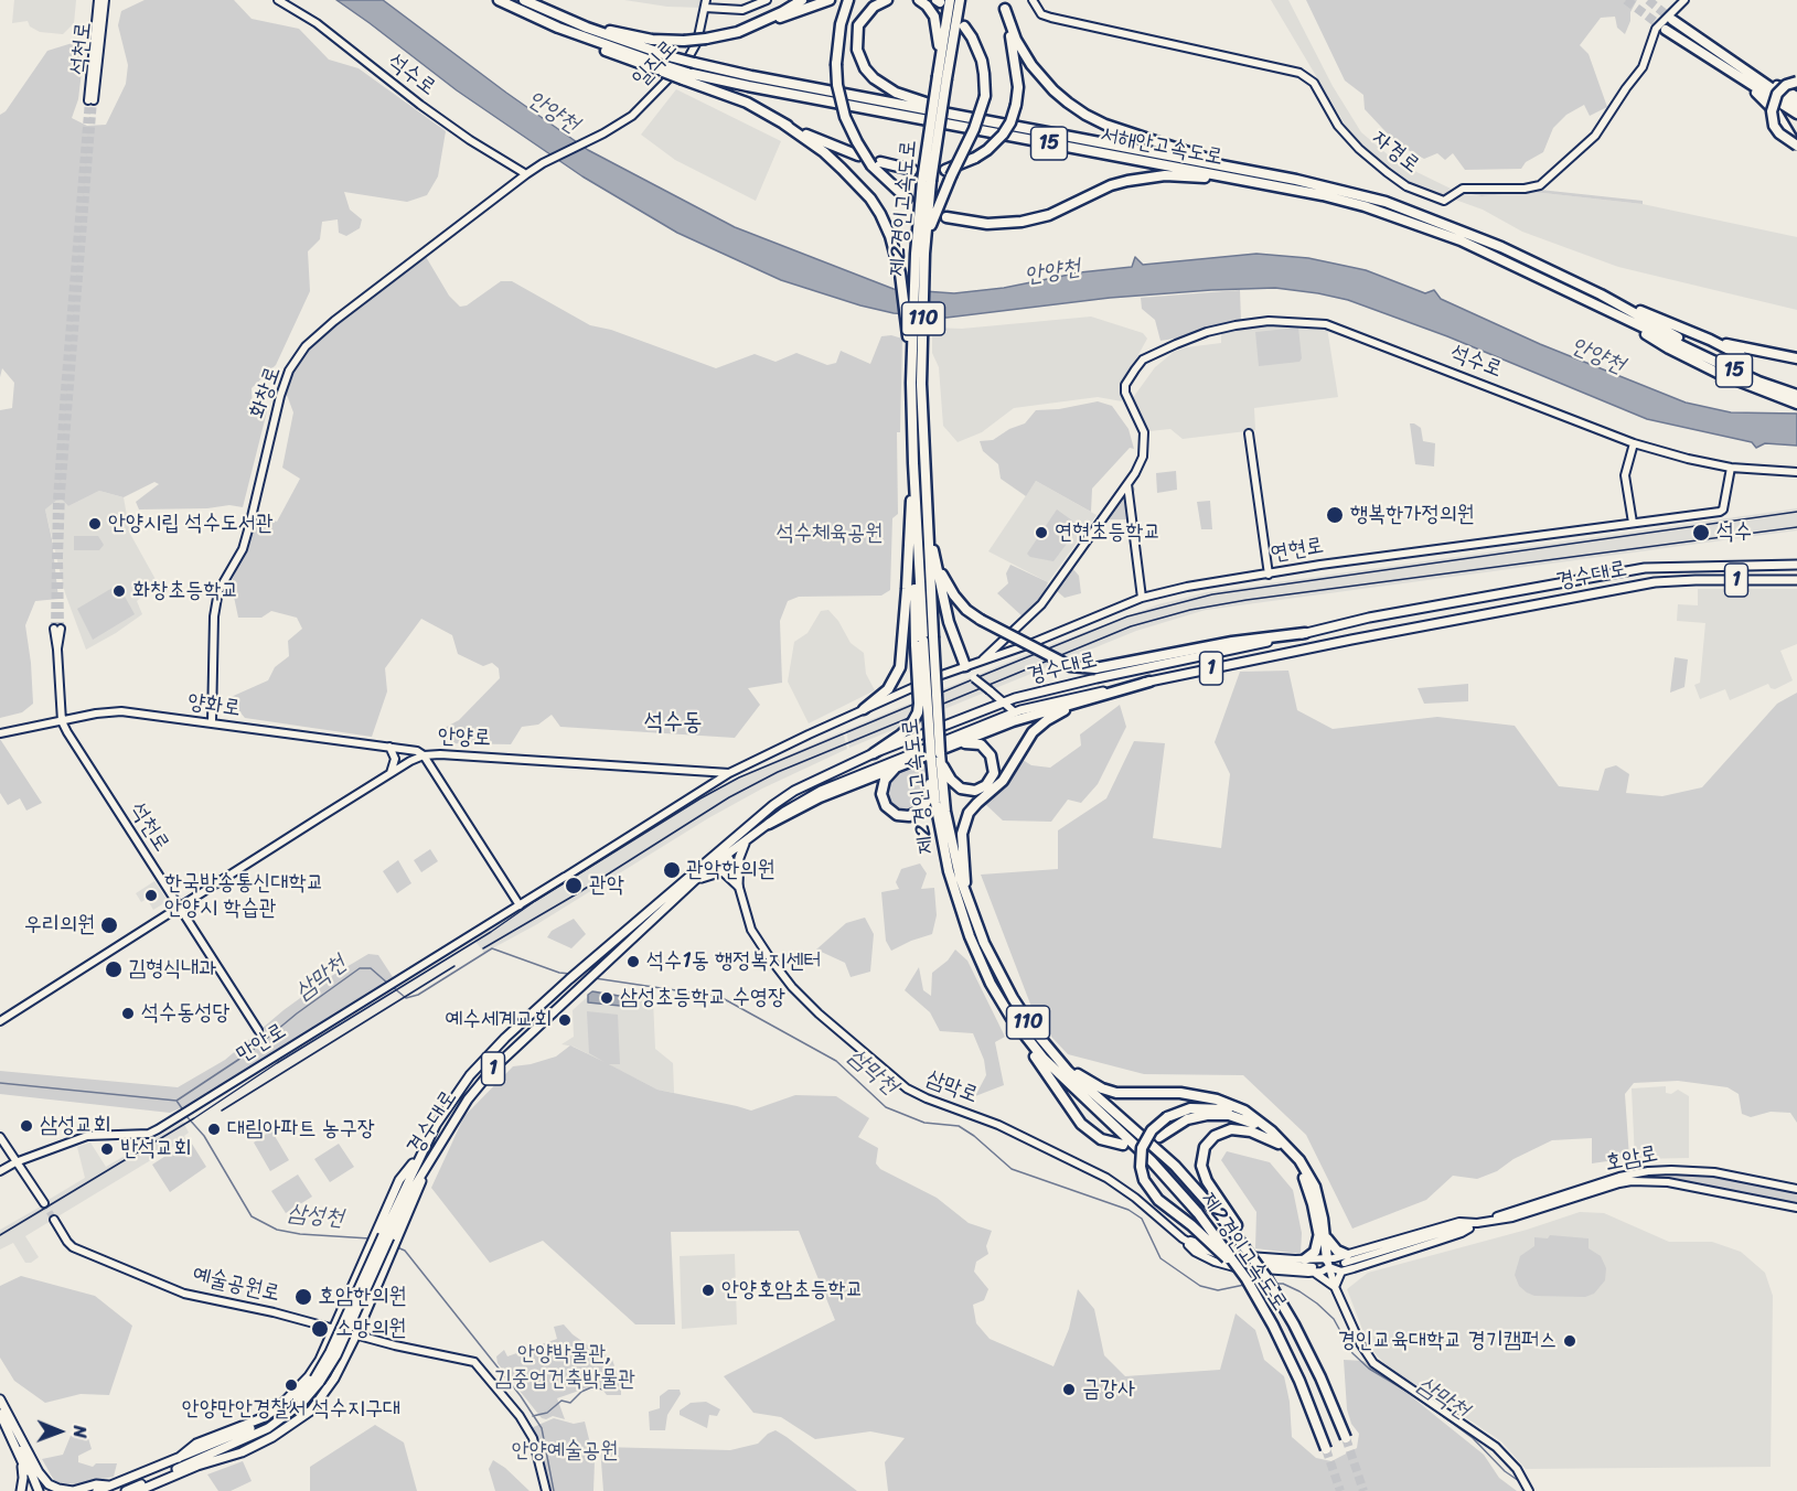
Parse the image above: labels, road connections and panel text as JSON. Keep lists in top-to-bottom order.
{
  "streets": {
    "highway": [
      "15",
      "서해안고속도로",
      "제2경인고속도로",
      "110"
    ],
    "main road": ["경수대로", "1"],
    "street": [
      "석천로",
      "일직로",
      "석수로",
      "자경로",
      "화창로",
      "연현로",
      "양화로",
      "안양로",
      "만안로",
      "삼막로",
      "호암로",
      "예술공원로"
    ]
  },
  "crossings": [
    ["석천로", "양화로"],
    ["석천로", "안양로"],
    ["일직로", "석수로"],
    ["일직로", "화창로"],
    ["석수로", "화창로"],
    ["석수로", "연현로"],
    ["화창로", "양화로"],
    ["연현로", "안양로"],
    ["경수대로", "1"],
    ["경수대로", "삼막로"],
    ["양화로", "안양로"],
    ["삼막로", "호암로"]
  ],
  "districts": ["석수동"],
  "water": ["안양천", "삼막천", "삼성천"],
  "parks": ["석수체육공원", "안양박물관, 김중업건축박물관", "안양예술공원"],
  "places": [
    "행복한가정의원",
    "안양시립 석수도서관",
    "연현초등학교",
    "석수",
    "화창초등학교",
    "관악한의원",
    "관악",
    "한국방송통신대학교 안양시 학습관",
    "우리의원",
    "석수1동 행정복지센터",
    "김형식내과",
    "삼성초등학교 수영장",
    "석수동성당",
    "예수세계교회",
    "삼성교회",
    "대림아파트 농구장",
    "반석교회",
    "안양호암초등학교",
    "호암한의원",
    "소망의원",
    "경인교육대학교 경기캠퍼스",
    "안양만안경찰서 석수지구대",
    "금강사"
  ],
  "north": "right"
}
